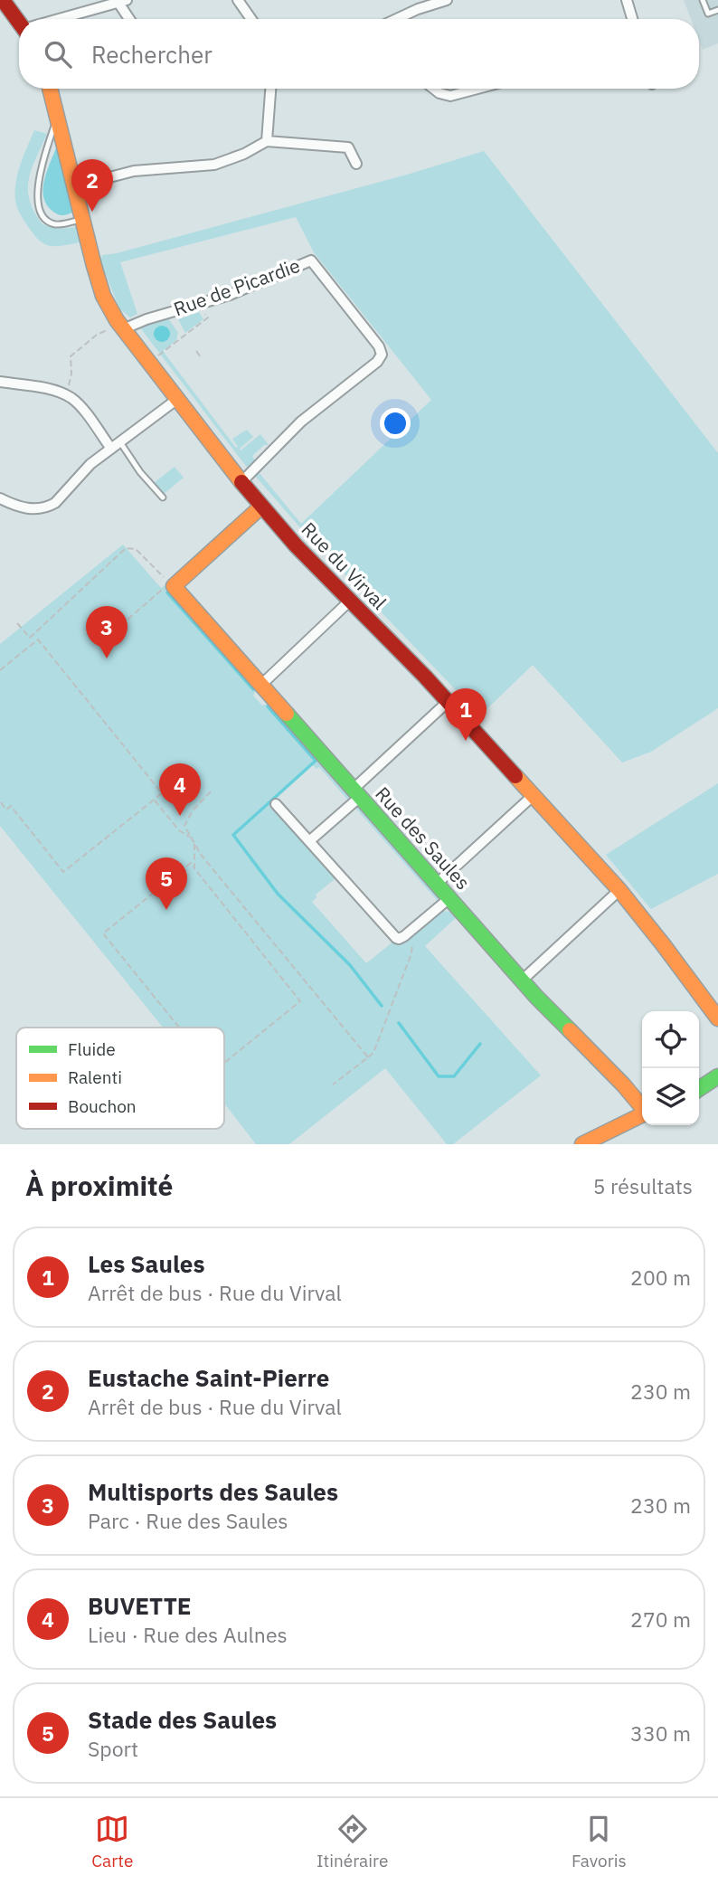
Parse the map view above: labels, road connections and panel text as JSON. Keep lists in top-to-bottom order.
{
  "streets": {
    "street": ["Rue de Picardie", "Rue du Virval", "Rue des Saules"]
  },
  "crossings": [
    ["Rue de Picardie", "Rue du Virval"]
  ],
  "legend": ["Fluide", "Ralenti", "Bouchon"],
  "page": {
    "search": "Rechercher",
    "pins": [
      "2",
      "3",
      "1",
      "4",
      "5"
    ],
    "heading": ["À proximité", "5 résultats"],
    "list": [
      {
        "mark": "1",
        "name": "Les Saules",
        "note": "Arrêt de bus · Rue du Virval",
        "value": "200 m"
      },
      {
        "mark": "2",
        "name": "Eustache Saint-Pierre",
        "note": "Arrêt de bus · Rue du Virval",
        "value": "230 m"
      },
      {
        "mark": "3",
        "name": "Multisports des Saules",
        "note": "Parc · Rue des Saules",
        "value": "230 m"
      },
      {
        "mark": "4",
        "name": "BUVETTE",
        "note": "Lieu · Rue des Aulnes",
        "value": "270 m"
      },
      {
        "mark": "5",
        "name": "Stade des Saules",
        "note": "Sport",
        "value": "330 m"
      }
    ],
    "nav": ["Carte", "Itinéraire", "Favoris"]
  }
}
